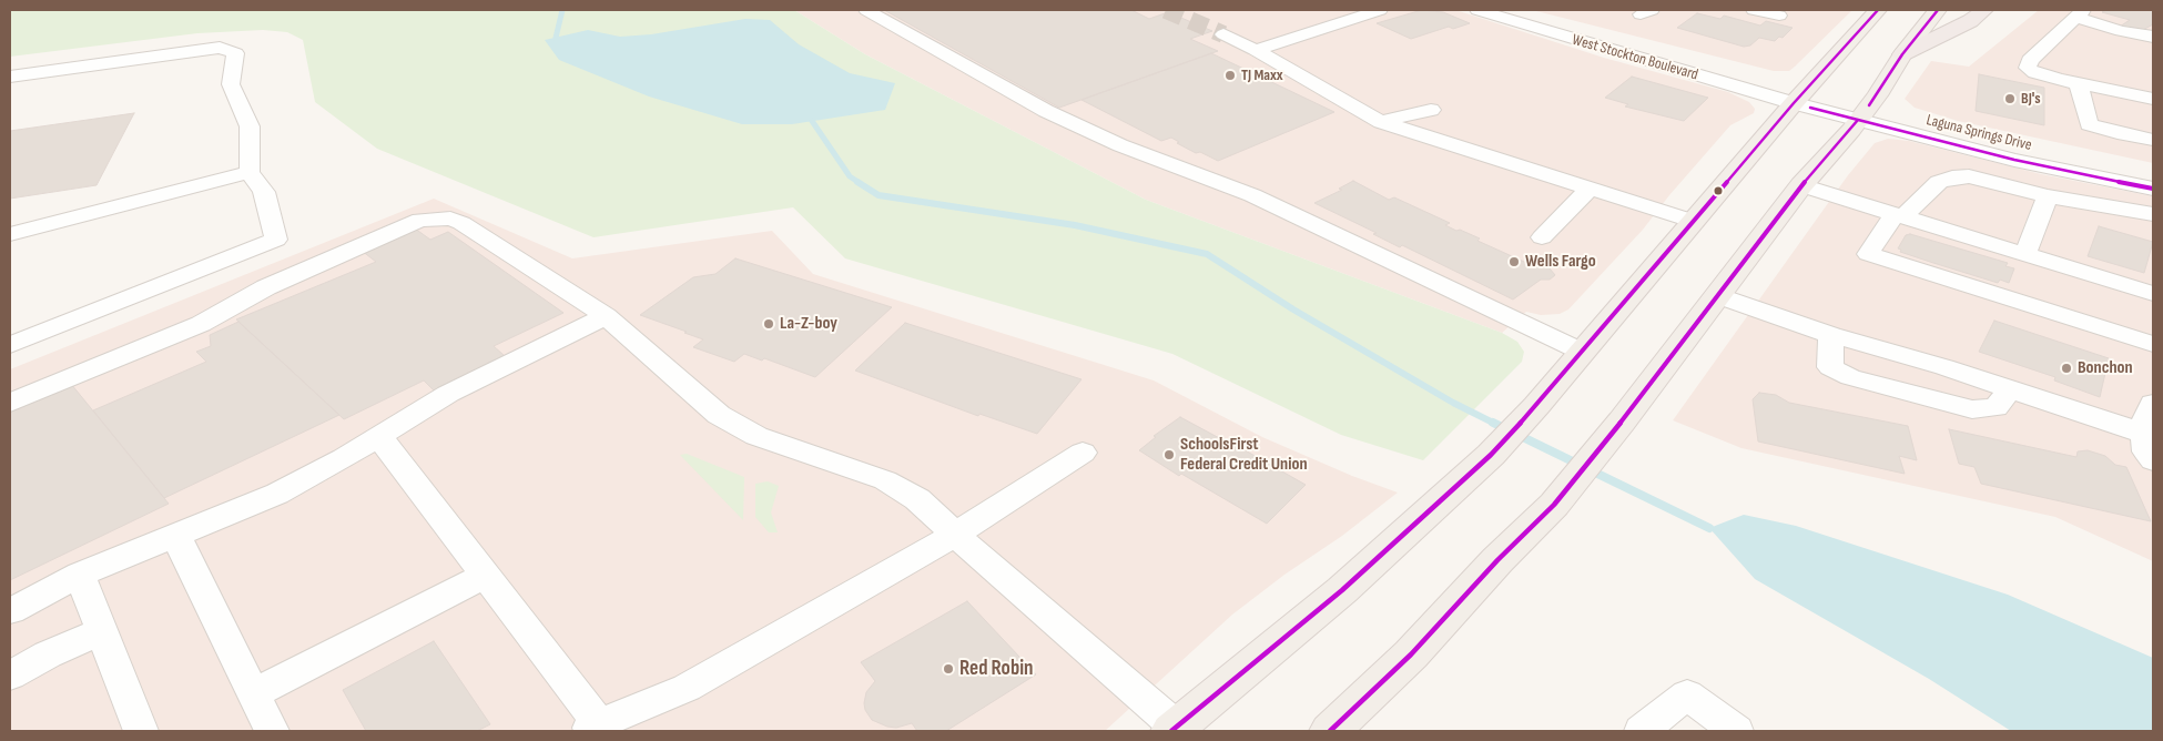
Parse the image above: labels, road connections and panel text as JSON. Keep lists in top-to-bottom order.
{
  "streets": {
    "street": ["West Stockton Boulevard", "Laguna Springs Drive"]
  },
  "crossings": [
    ["West Stockton Boulevard", "Laguna Springs Drive"]
  ],
  "places": [
    "TJ Maxx",
    "BJ's",
    "Wells Fargo",
    "La-Z-boy",
    "Bonchon",
    "SchoolsFirst Federal Credit Union",
    "Red Robin"
  ]
}
